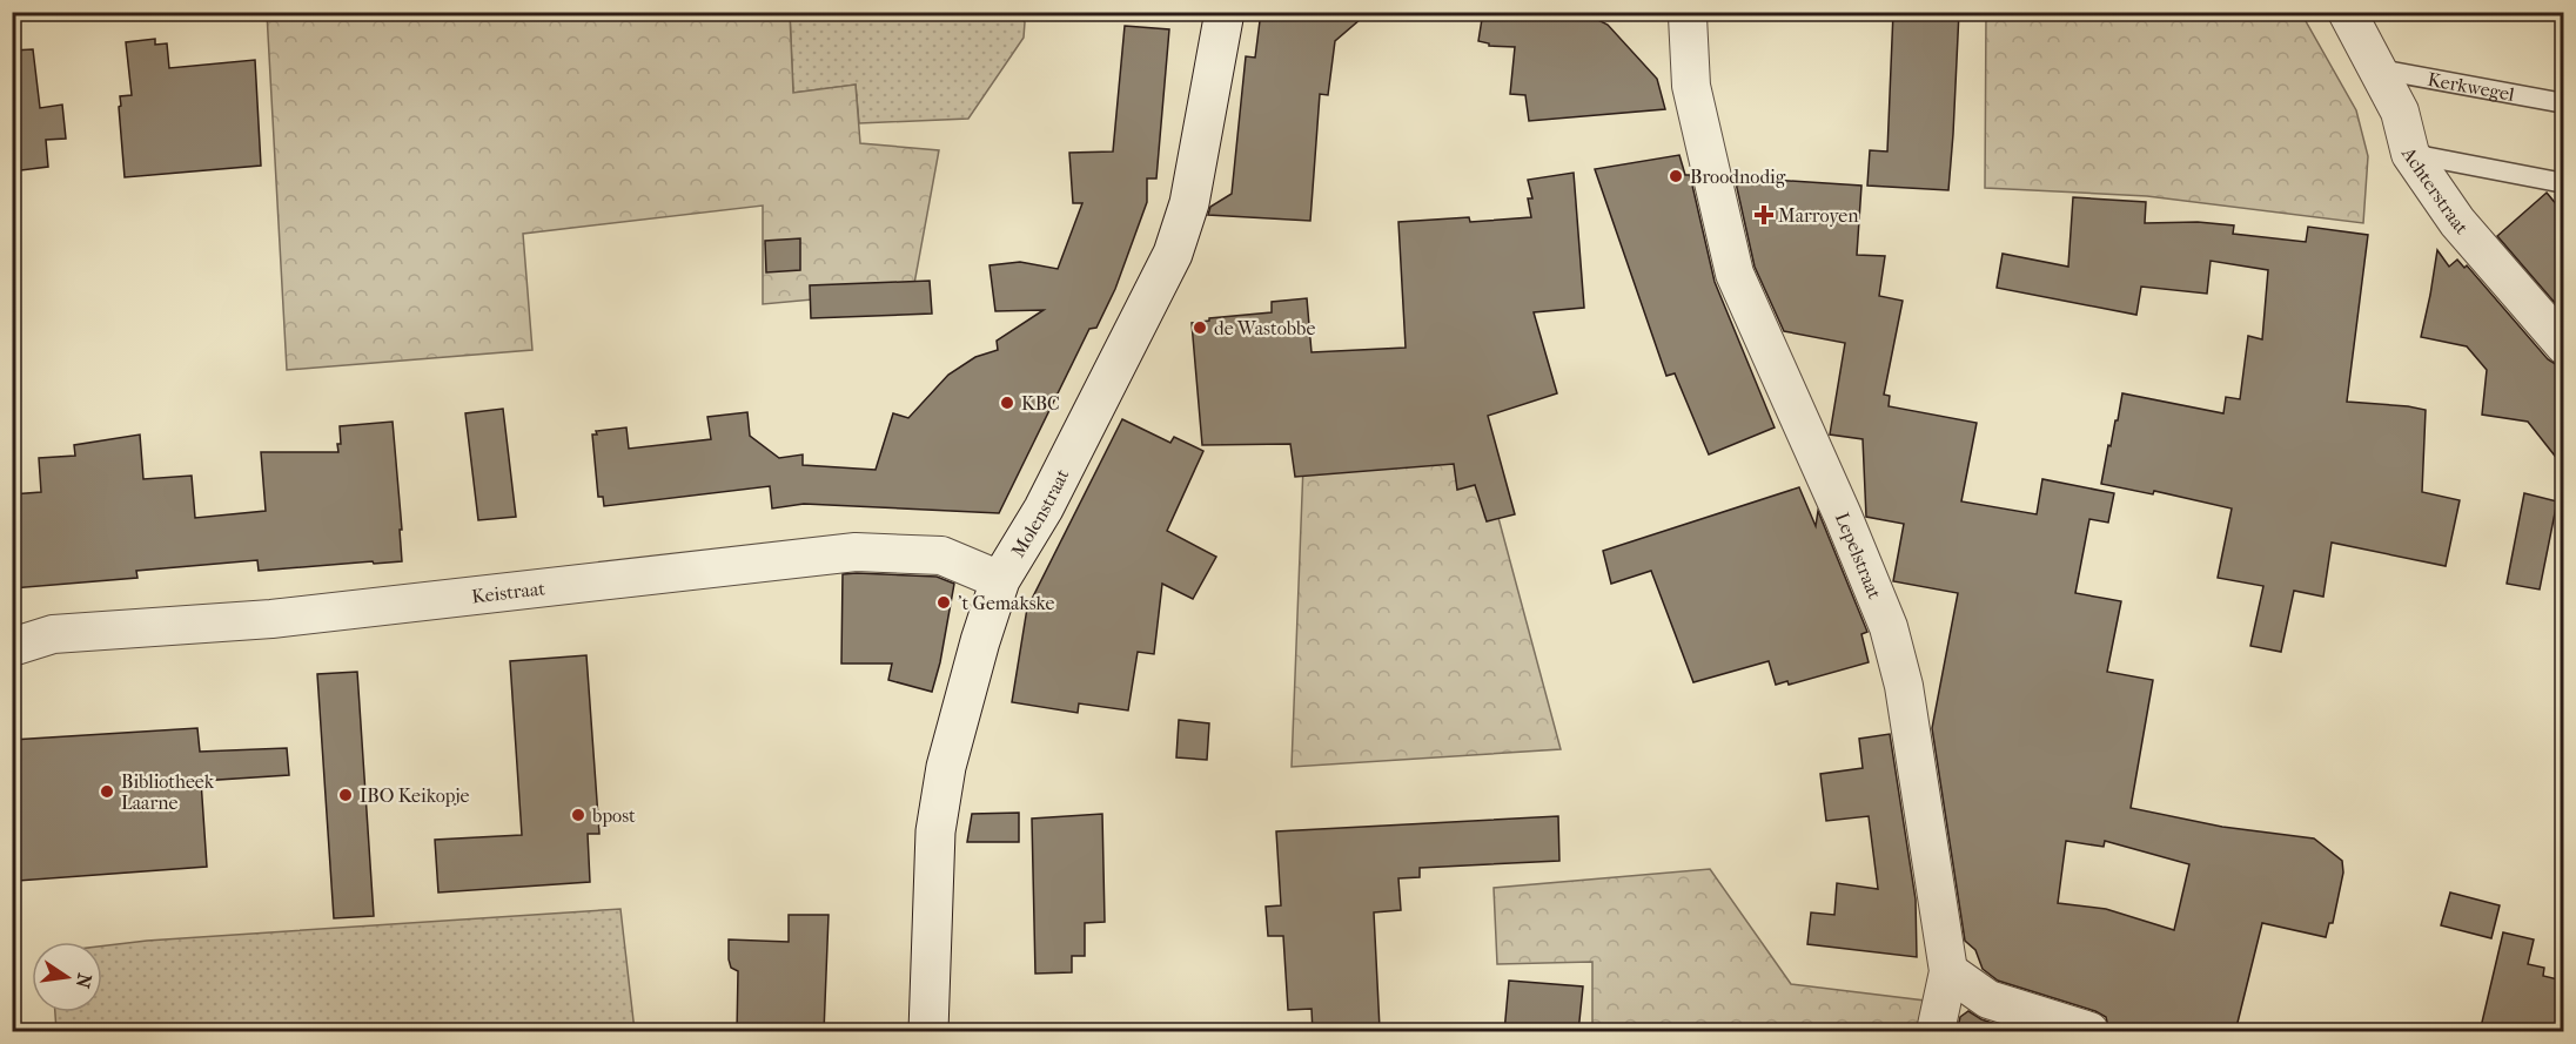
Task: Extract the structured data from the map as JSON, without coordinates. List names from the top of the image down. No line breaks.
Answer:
{"streets":{"street":["Achterstraat","Molenstraat","Lepelstraat","Keistraat"],"lane":["Kerkwegel"]},"crossings":[["Kerkwegel","Achterstraat"],["Molenstraat","Keistraat"]],"places":{"other":["Broodnodig","de Wastobbe","KBC","'t Gemakske","Bibliotheek Laarne","IBO Keikopje","bpost"],"health":["Marroyen"]},"north":"right"}
